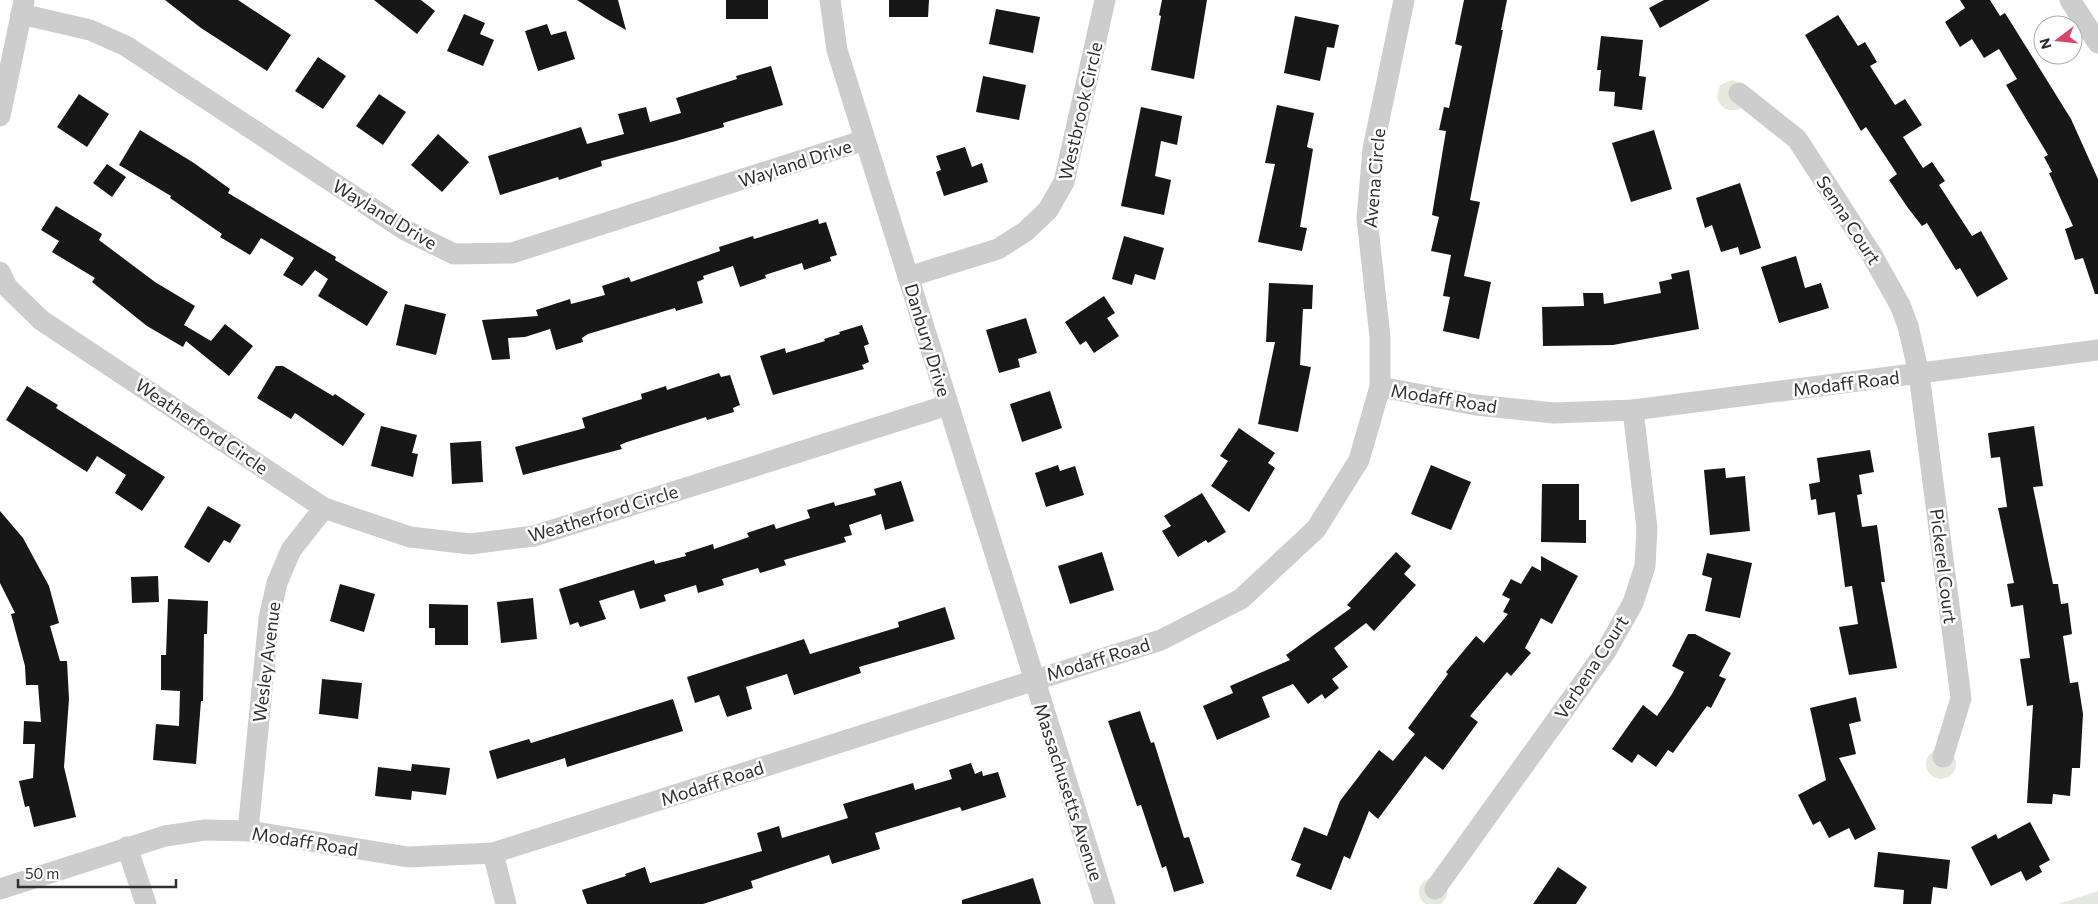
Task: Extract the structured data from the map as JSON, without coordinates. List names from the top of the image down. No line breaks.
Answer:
{"streets":{"street":["Westbrook Circle","Wayland Drive","Avena Circle","Senna Court","Danbury Drive","Modaff Road","Weatherford Circle","Pickerel Court","Wesley Avenue","Verbena Court","Massachusetts Avenue"]},"crossings":[["Westbrook Circle","Danbury Drive"],["Wayland Drive","Danbury Drive"],["Avena Circle","Modaff Road"],["Senna Court","Modaff Road"],["Senna Court","Pickerel Court"],["Danbury Drive","Modaff Road"],["Danbury Drive","Weatherford Circle"],["Danbury Drive","Massachusetts Avenue"],["Modaff Road","Pickerel Court"],["Modaff Road","Wesley Avenue"],["Modaff Road","Verbena Court"],["Modaff Road","Massachusetts Avenue"],["Weatherford Circle","Wesley Avenue"]],"scale_bar":"50 m","north":"left"}
